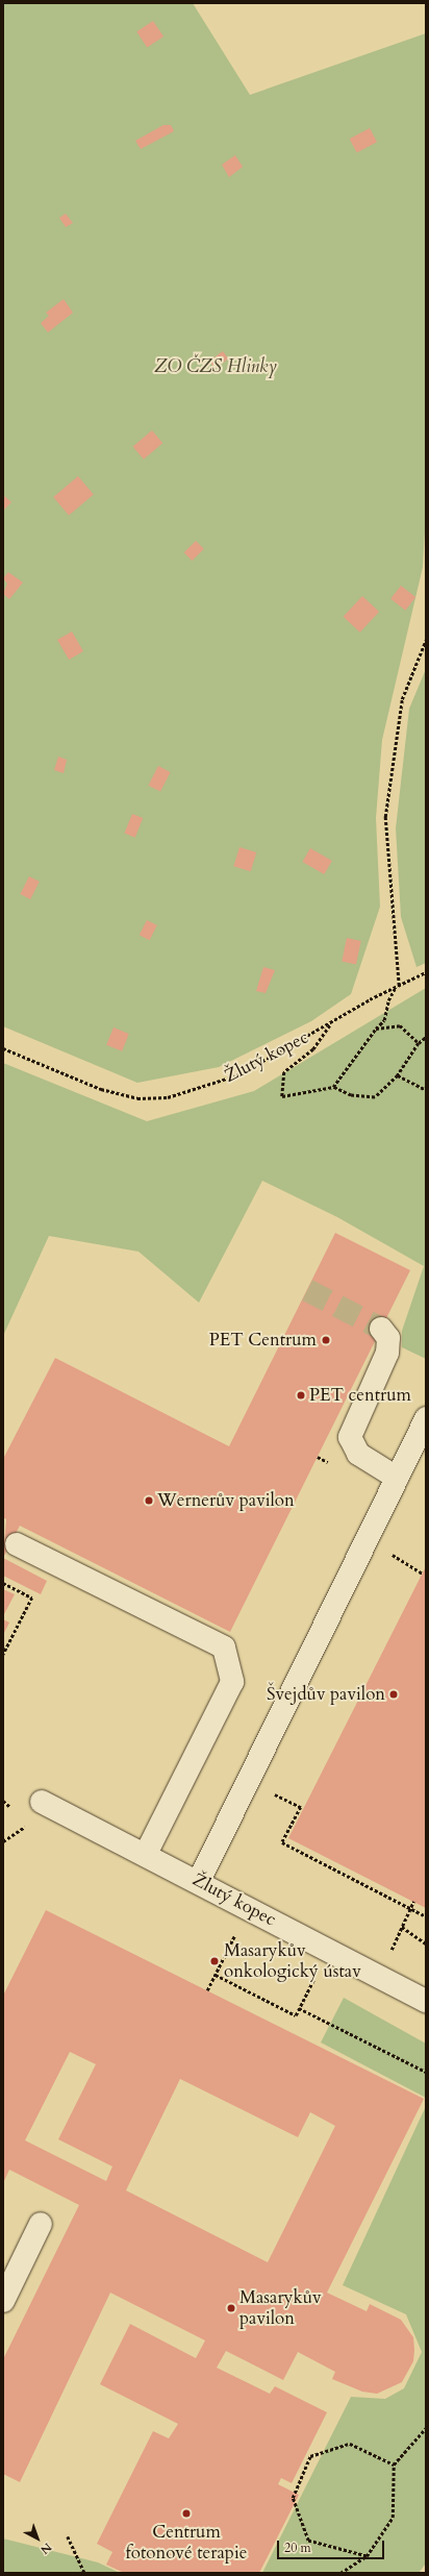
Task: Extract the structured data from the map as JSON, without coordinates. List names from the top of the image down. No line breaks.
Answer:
{"streets":{"street":["Žlutý kopec"]},"parks":["ZO ČZS Hlinky"],"places":["PET Centrum","PET centrum","Wernerův pavilon","Švejdův pavilon","Masarykův onkologický ústav","Masarykův pavilon","Centrum fotonové terapie"],"scale_bar":"20 m","north":"bottom right"}
